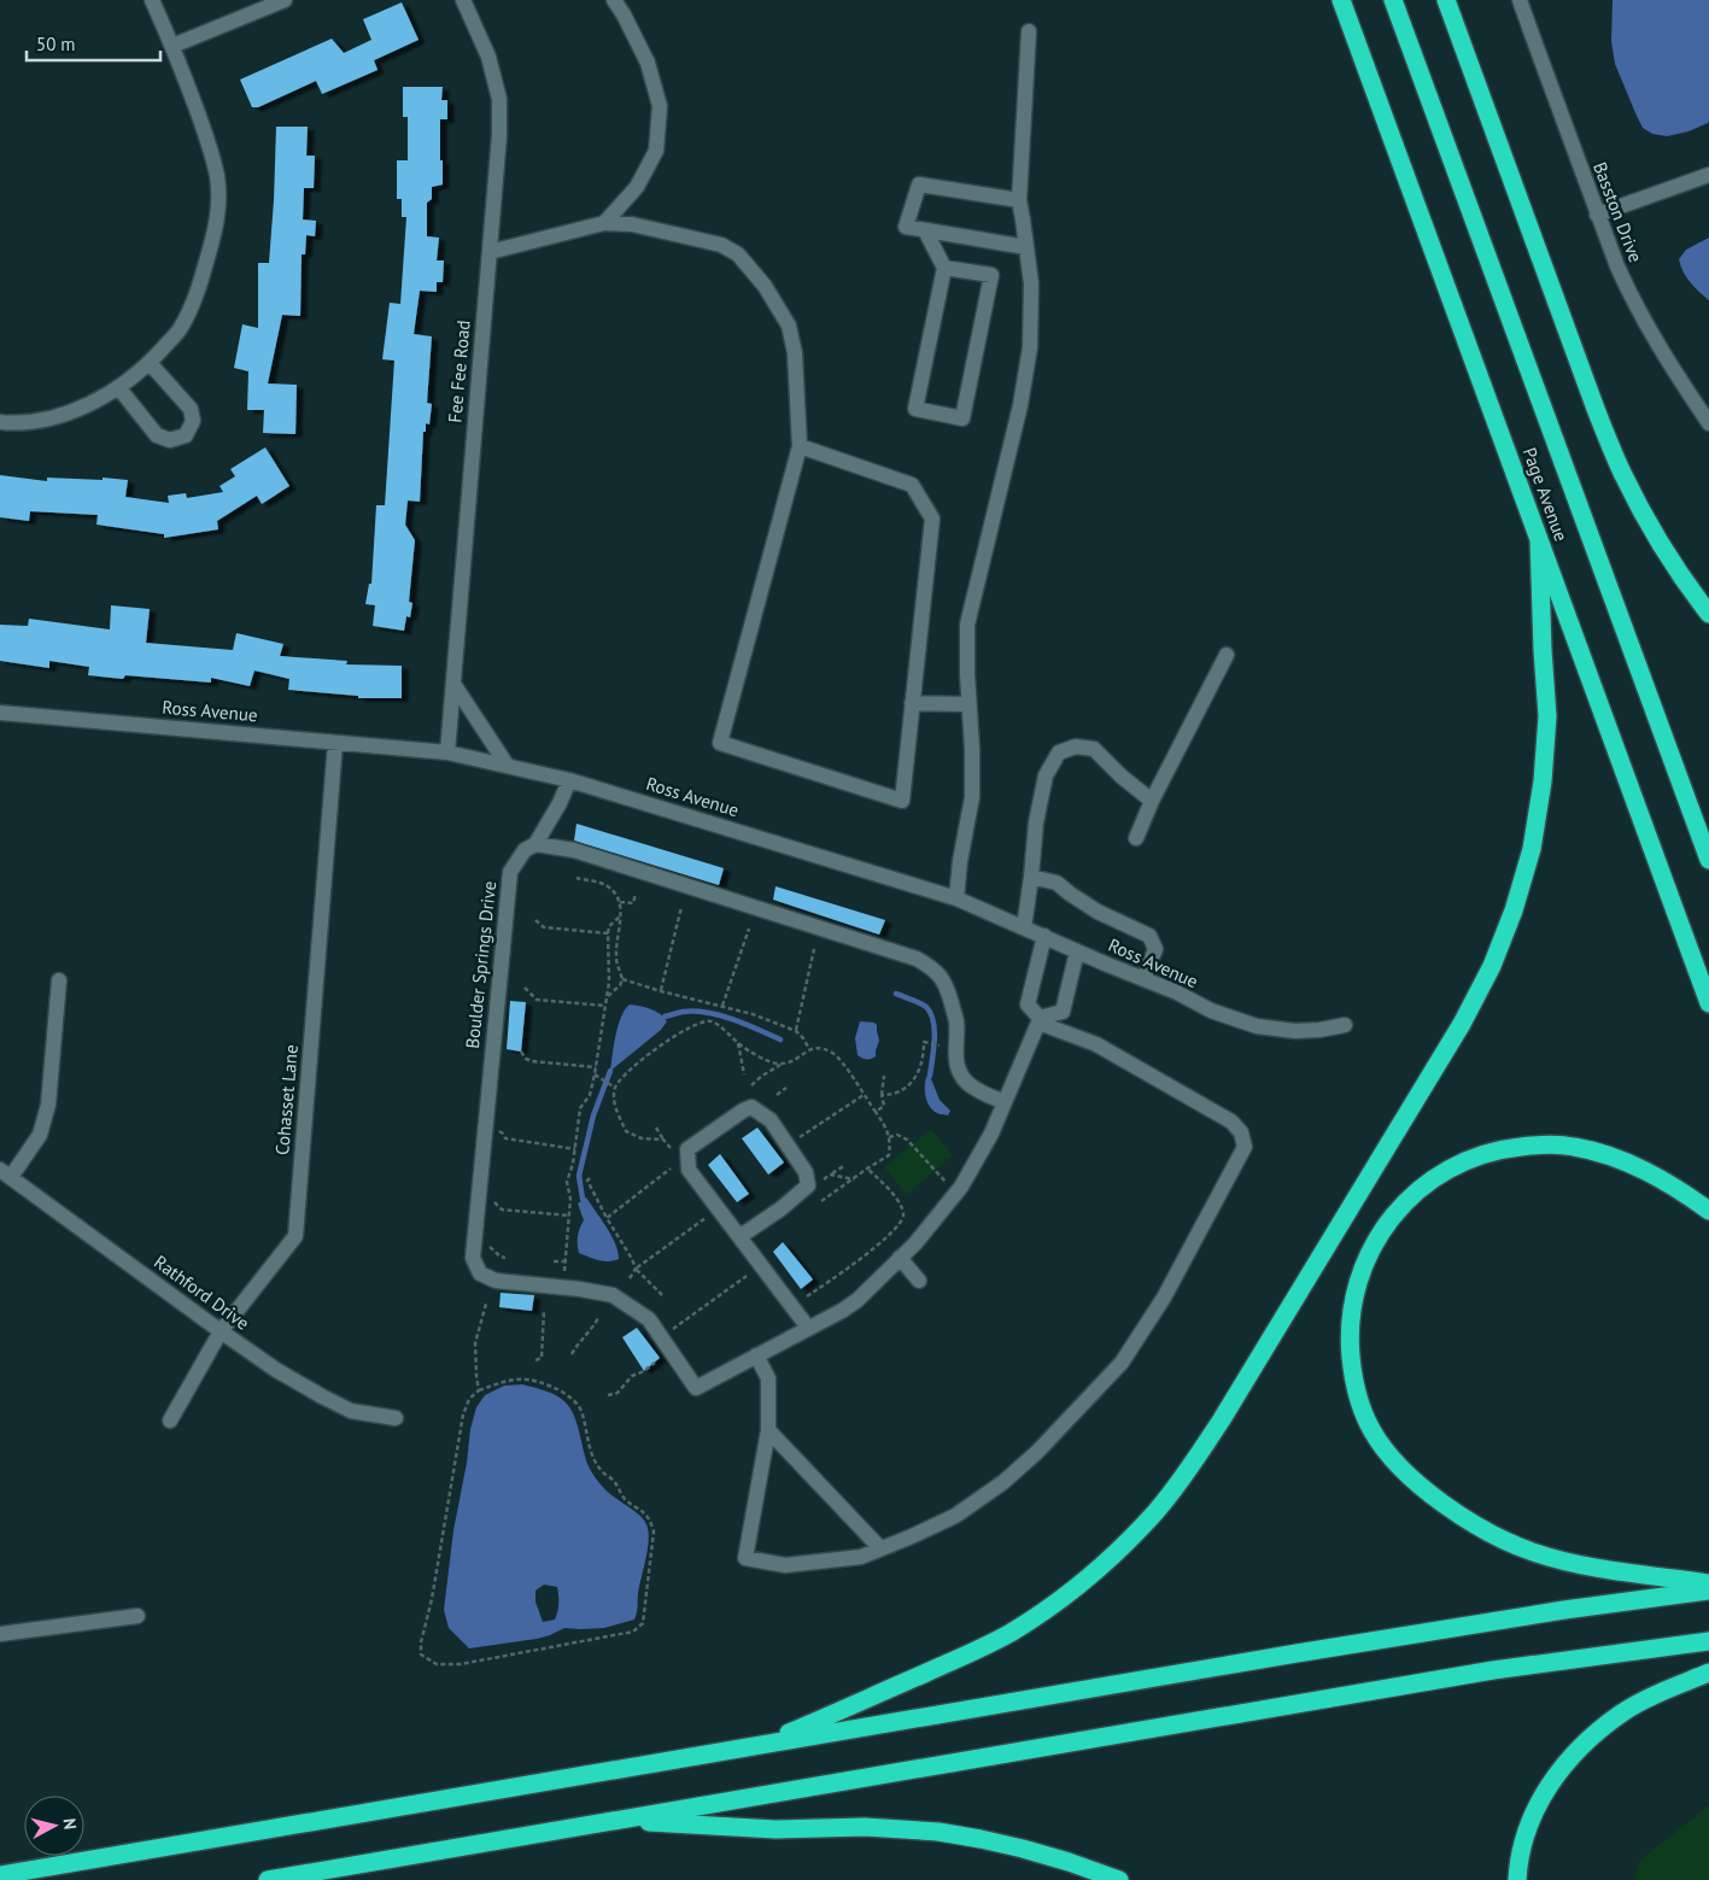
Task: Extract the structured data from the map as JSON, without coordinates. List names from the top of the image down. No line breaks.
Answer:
{"streets":{"highway":["Page Avenue"],"street":["Basston Drive","Fee Fee Road","Ross Avenue","Boulder Springs Drive","Cohasset Lane","Rathford Drive"]},"crossings":[["Fee Fee Road","Ross Avenue"],["Ross Avenue","Boulder Springs Drive"],["Ross Avenue","Cohasset Lane"],["Cohasset Lane","Rathford Drive"]],"scale_bar":"50 m","north":"right"}
